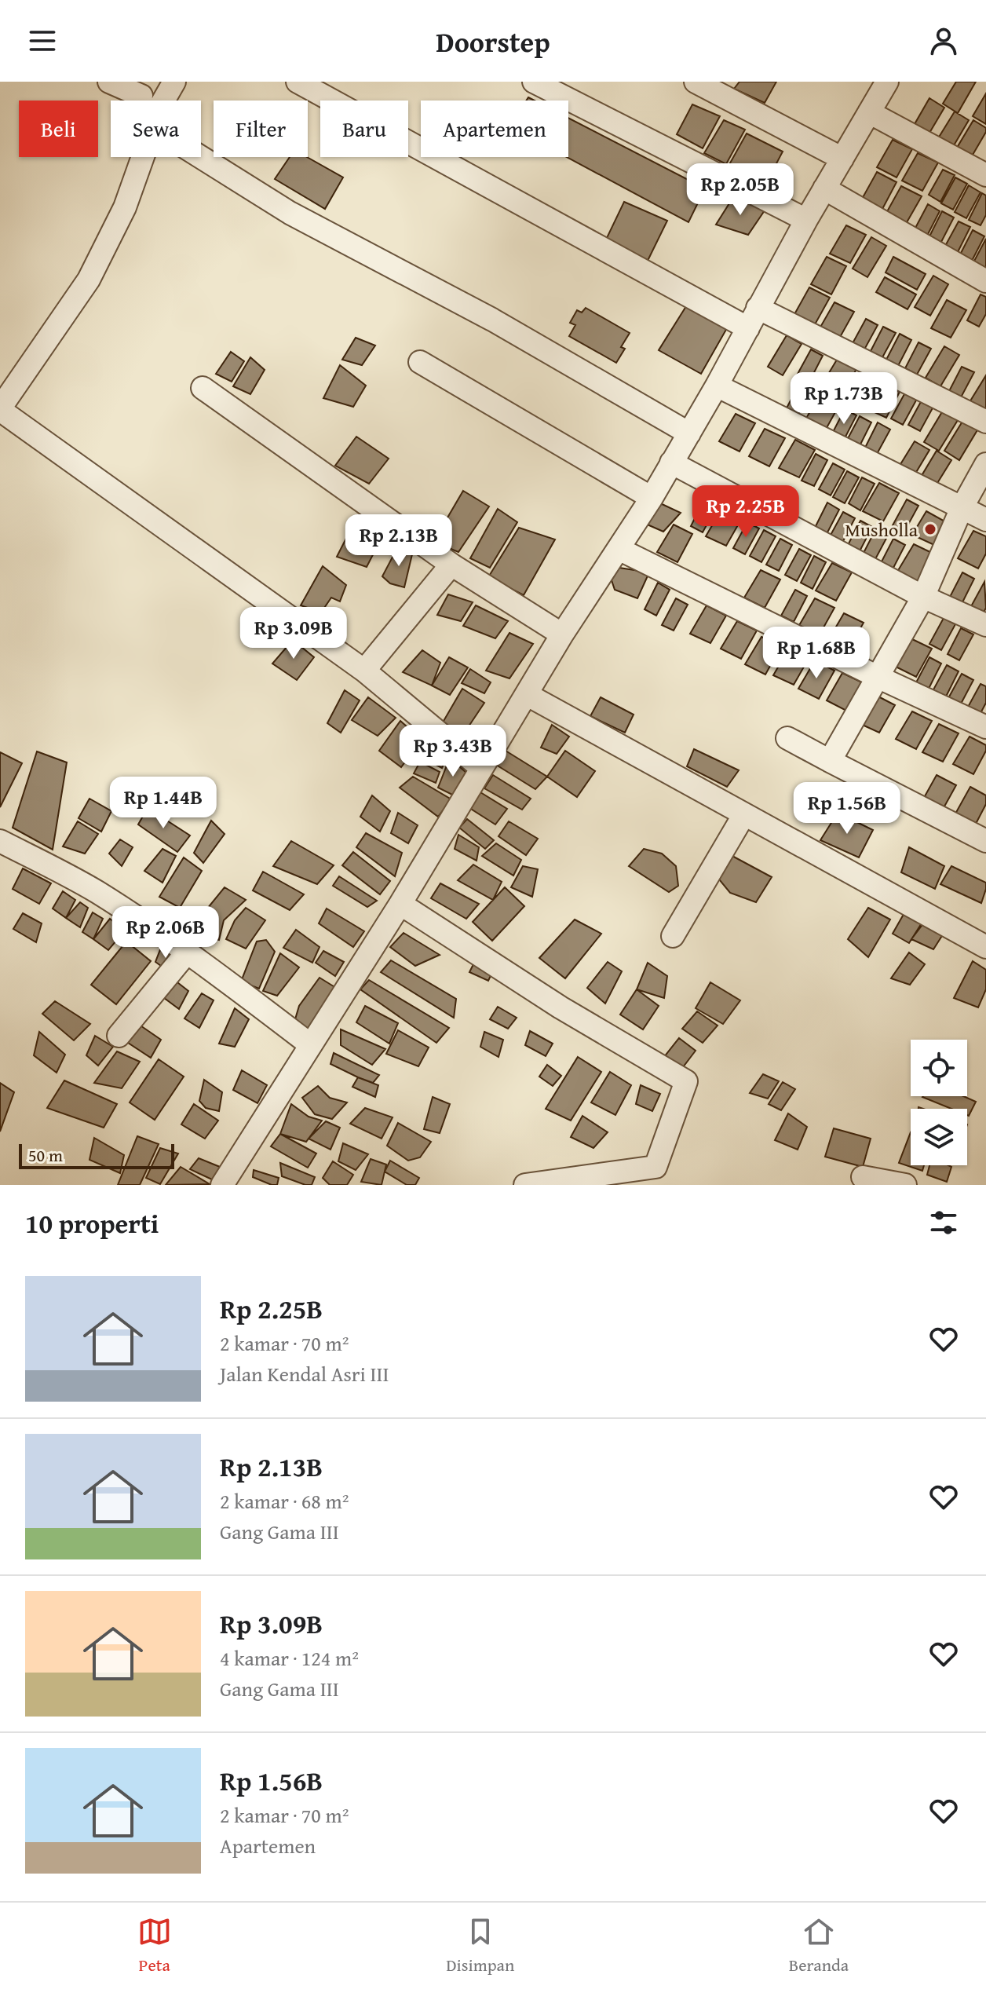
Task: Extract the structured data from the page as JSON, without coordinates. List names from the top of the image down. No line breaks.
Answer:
{"places":["Musholla"],"scale_bar":"50 m","page":{"header":"Doorstep","chip":["Beli","Sewa","Filter","Baru","Apartemen"],"price":["Rp 2.05B","Rp 1.73B","Rp 2.25B","Rp 2.13B","Rp 3.09B","Rp 1.68B","Rp 3.43B","Rp 1.44B","Rp 1.56B","Rp 2.06B"],"scale":"50 m","heading":"10 properti","list":[{"name":"Rp 2.25B","note":"2 kamar · 70 m² · Jalan Kendal Asri III"},{"name":"Rp 2.13B","note":"2 kamar · 68 m² · Gang Gama III"},{"name":"Rp 3.09B","note":"4 kamar · 124 m² · Gang Gama III"},{"name":"Rp 1.56B","note":"2 kamar · 70 m² · Apartemen"}],"tabs":["Peta","Disimpan","Beranda"]}}
